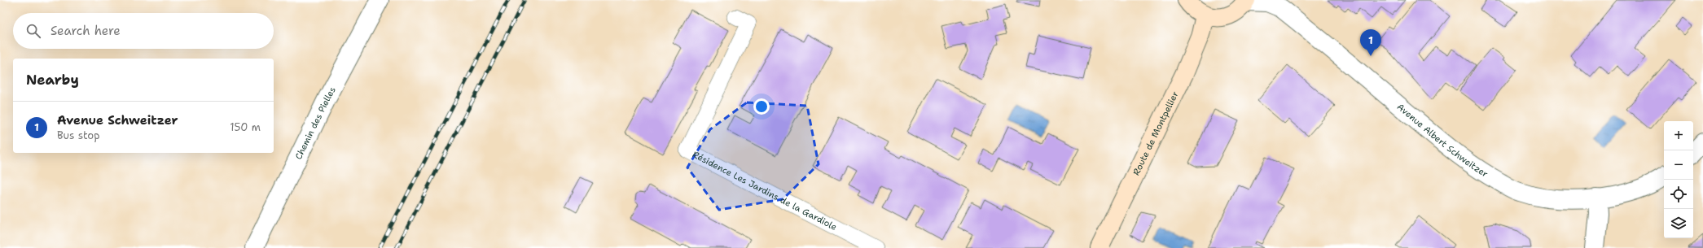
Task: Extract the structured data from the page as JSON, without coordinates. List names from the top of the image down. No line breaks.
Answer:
{"streets":{"main road":["Route de Montpellier"],"street":["Chemin des Pielles","Avenue Albert Schweitzer"],"lane":["Résidence Les Jardins de la Gardiole"]},"page":{"search":"Search here","pins":"1","heading":"Nearby","list":[{"mark":"1","name":"Avenue Schweitzer","note":"Bus stop","value":"150 m"}],"map_buttons":["+","−"]}}
